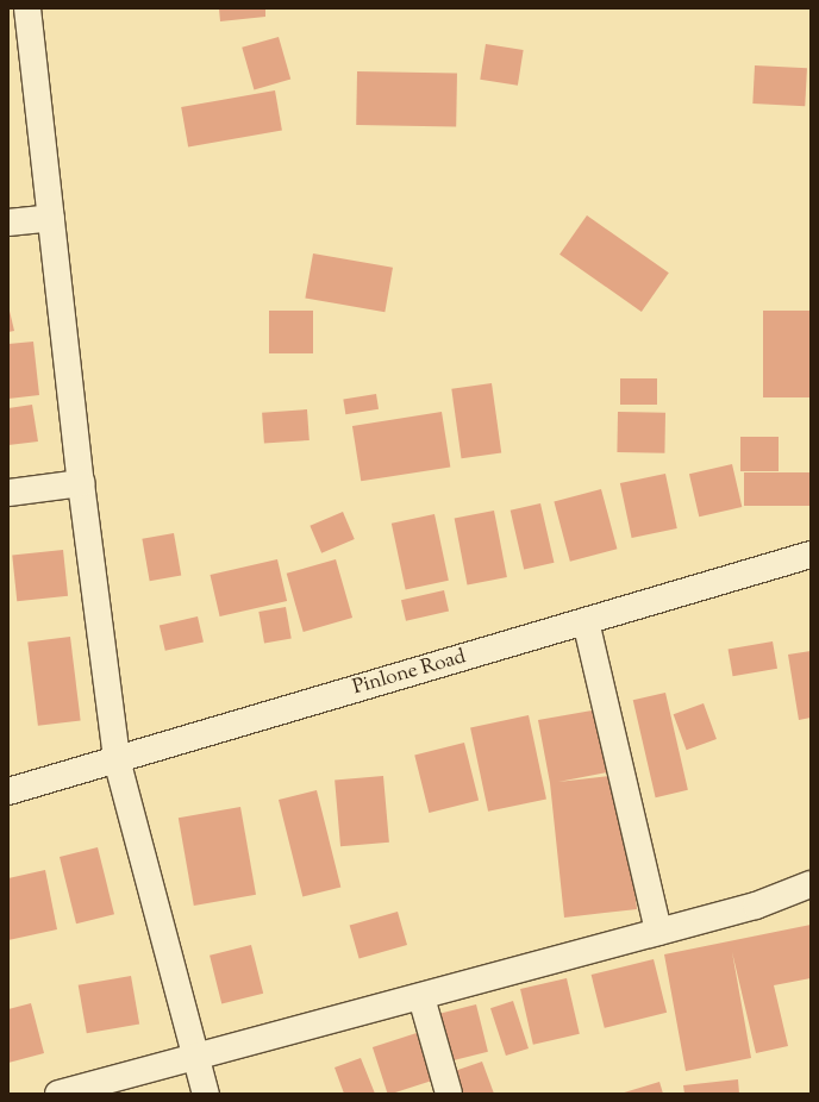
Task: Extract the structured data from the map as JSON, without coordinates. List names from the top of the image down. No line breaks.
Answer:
{"streets":{"street":["Pinlone Road"]}}
